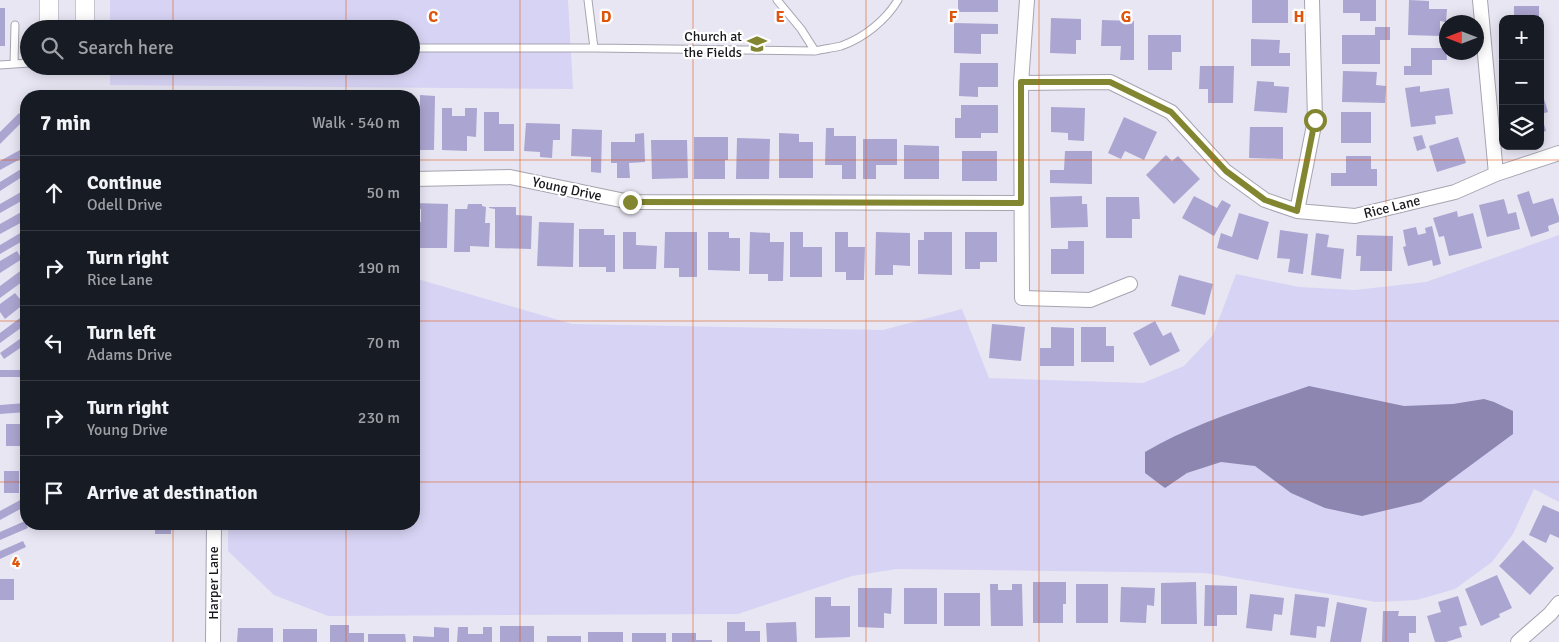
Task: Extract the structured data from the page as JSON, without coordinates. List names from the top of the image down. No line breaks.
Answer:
{"streets":{"street":["Young Drive","Rice Lane","Harper Lane"]},"places":{"school or university":["Church at the Fields"]},"north":"left","page":{"map_buttons":["+","−"],"search":"Search here","heading":["7 min","Walk · 540 m"],"list":[["Continue","Odell Drive","50 m"],["Turn right","Rice Lane","190 m"],["Turn left","Adams Drive","70 m"],["Turn right","Young Drive","230 m"],"Arrive at destination"]},"grid":{"columns":["C","D","E","F","G","H"],"rows":["4"]}}
